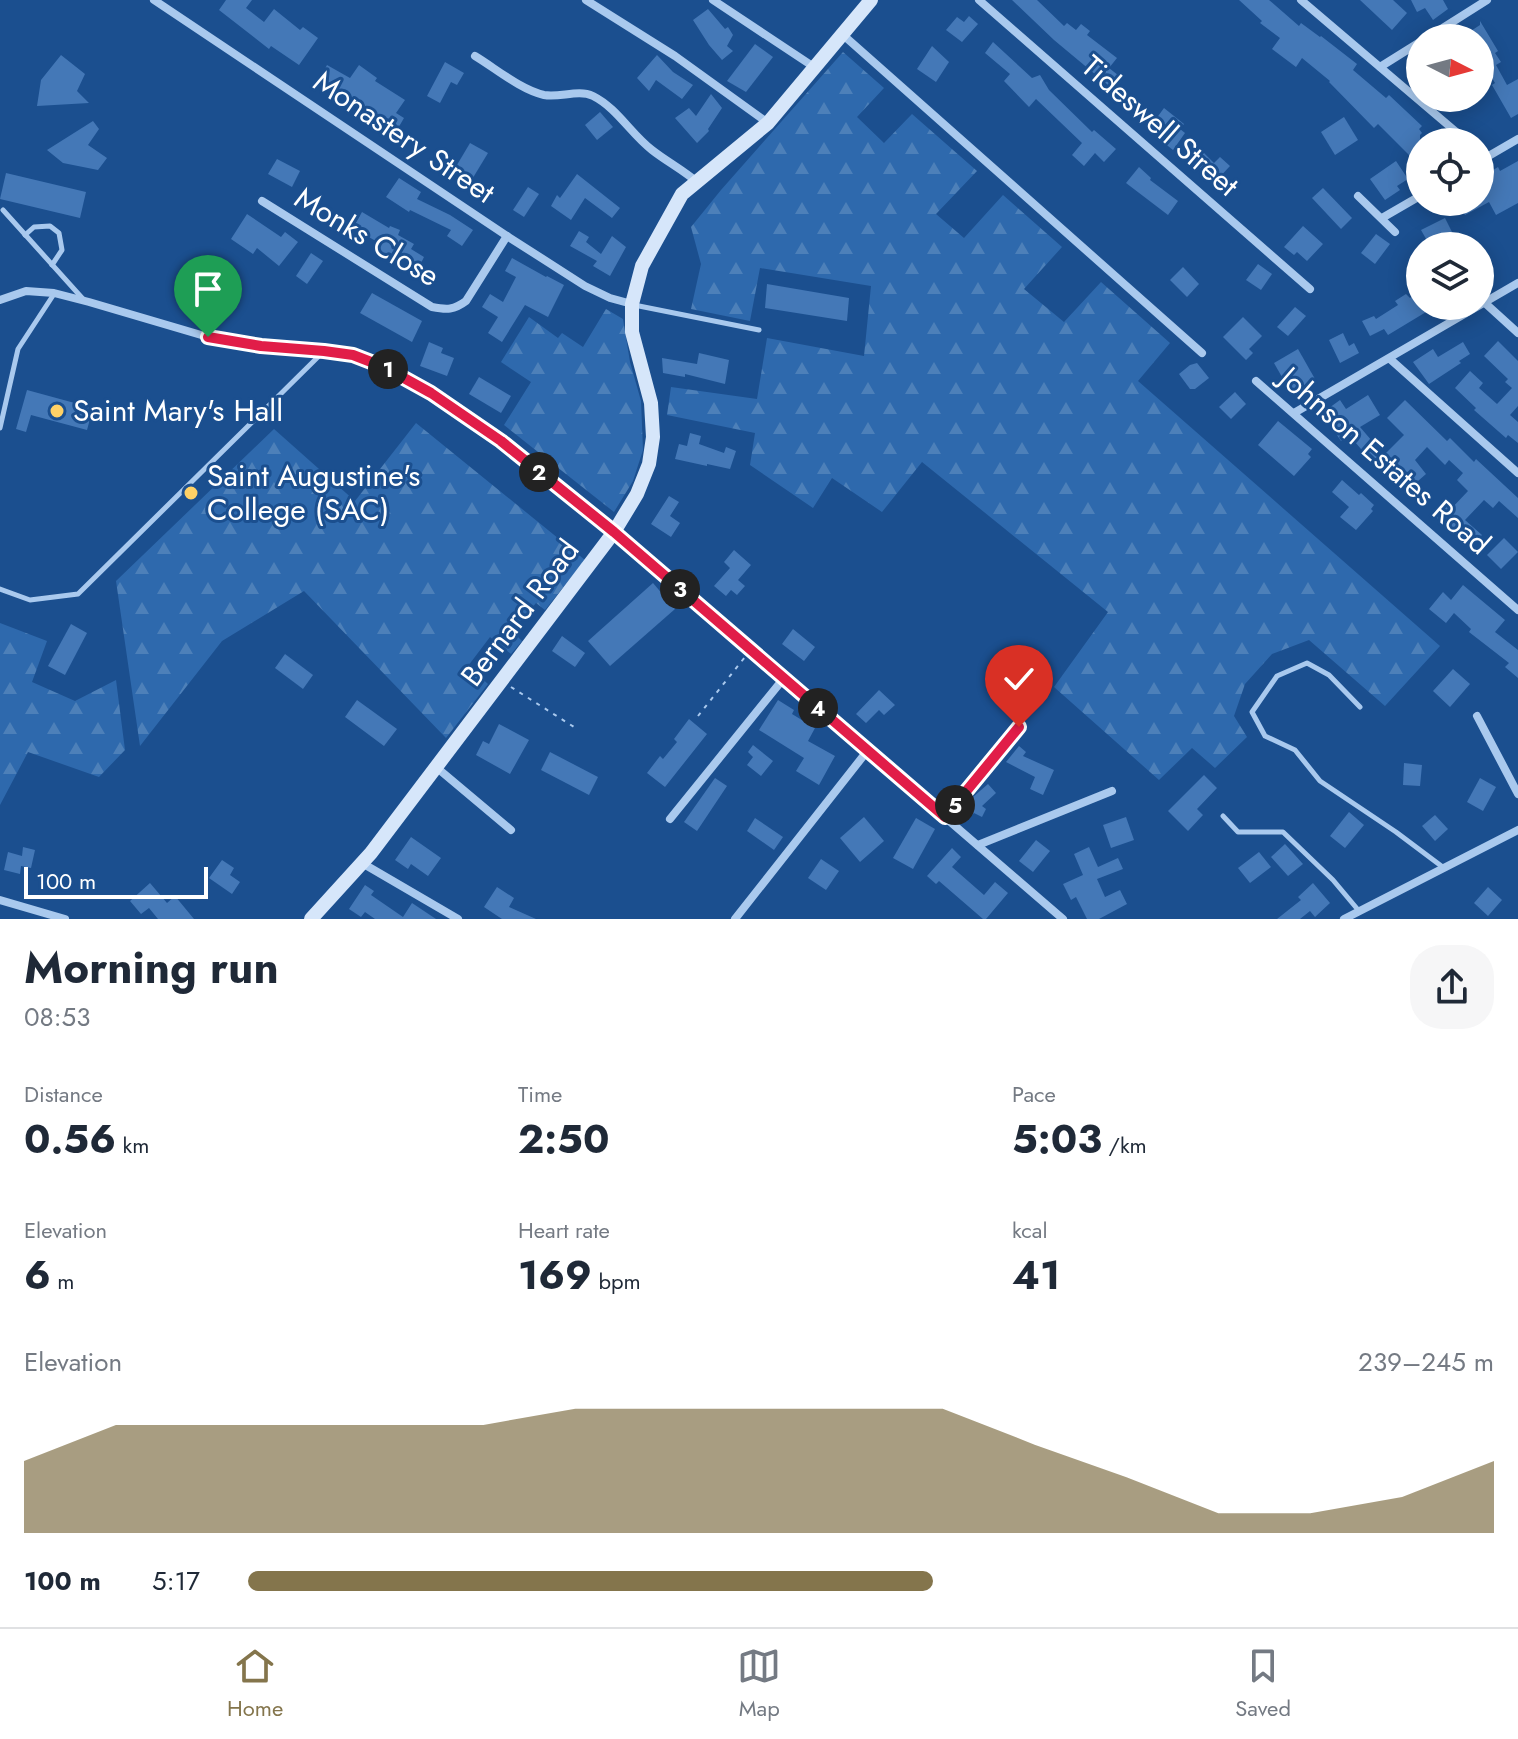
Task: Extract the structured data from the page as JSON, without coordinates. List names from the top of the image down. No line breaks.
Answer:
{"streets":{"main road":["Bernard Road"],"street":["Tideswell Street","Monastery Street","Monks Close","Johnson Estates Road"]},"crossings":[["Monastery Street","Monks Close"],["Monastery Street","Bernard Road"]],"places":["Saint Mary's Hall","Saint Augustine's College (SAC)"],"scale_bar":"100 m","north":"right","page":{"pins":["1","2","3","4","5"],"scale":"100 m","heading":["Morning run","08:53"],"stats":[["Distance","0.56 km"],["Time","2:50"],["Pace","5:03 /km"],["Elevation","6 m"],["Heart rate","169 bpm"],["kcal","41"]],"chart":["Elevation","239–245 m"],"list":[{"name":"100 m","note":"5:17"}],"tabs":["Home","Map","Saved"]}}
